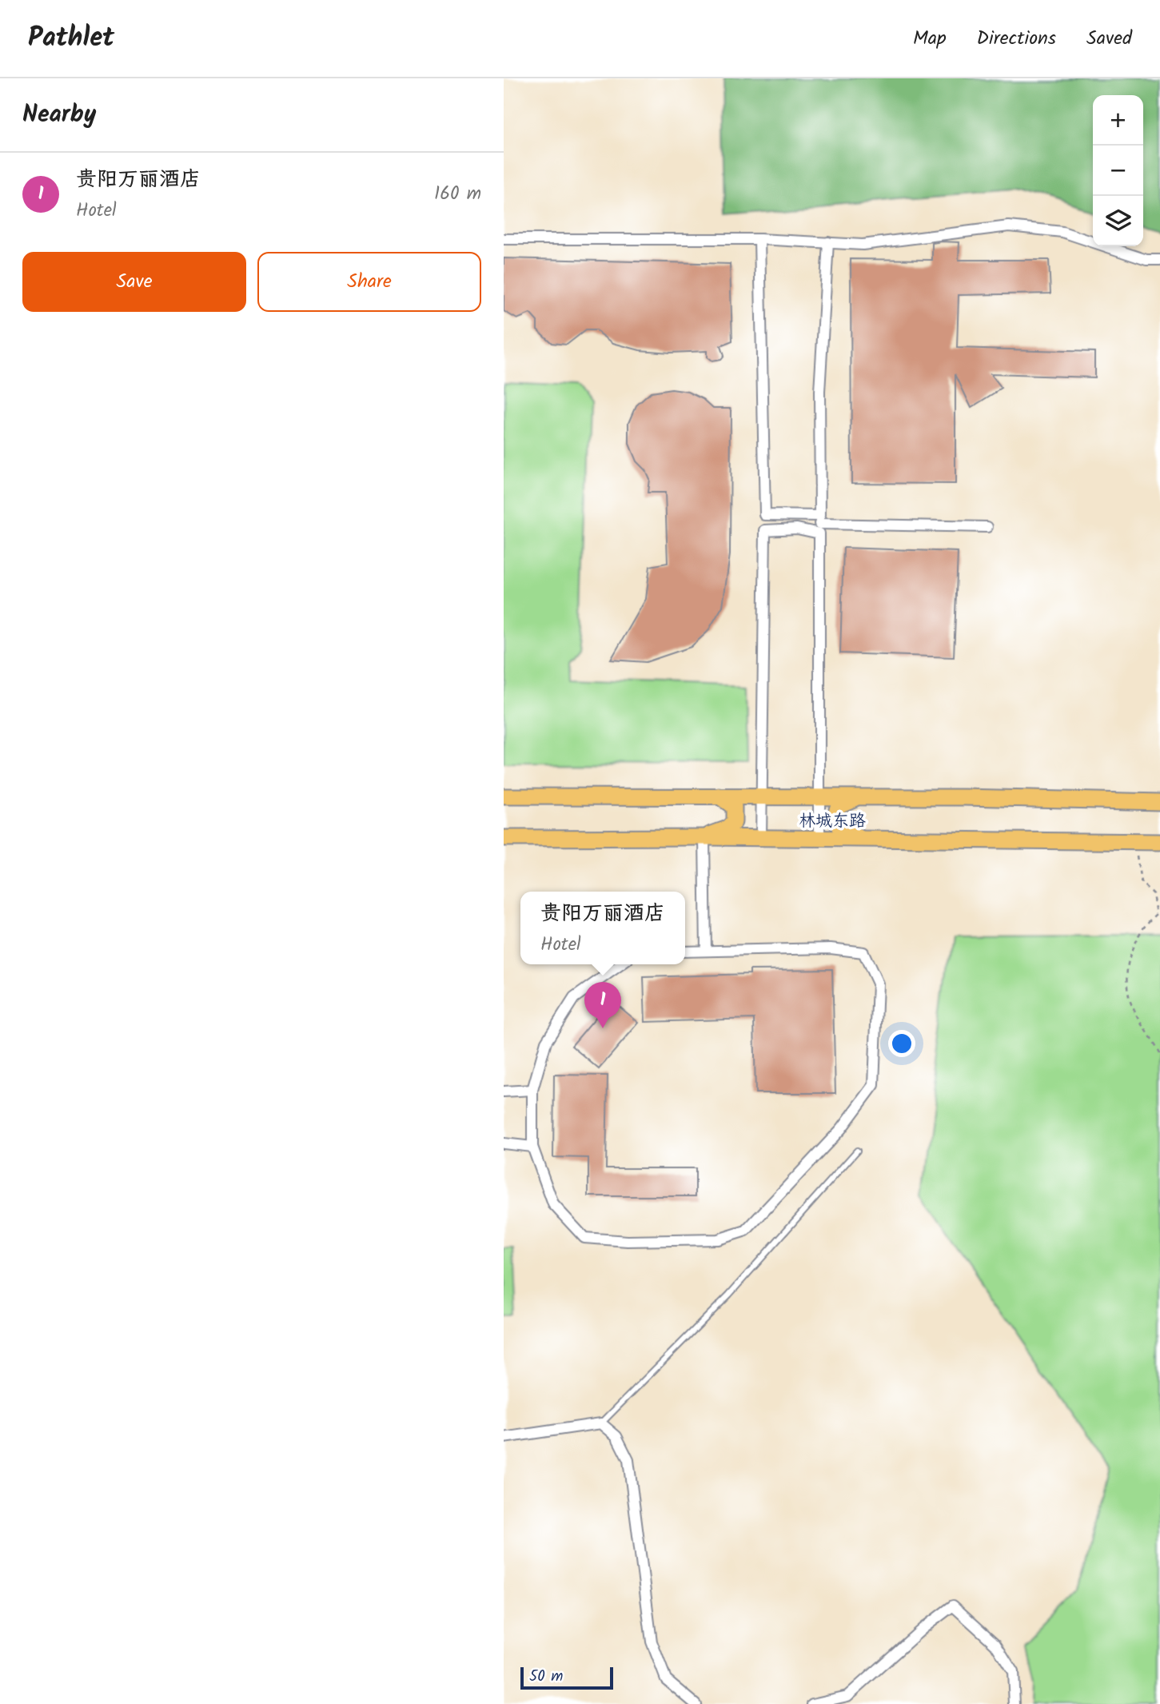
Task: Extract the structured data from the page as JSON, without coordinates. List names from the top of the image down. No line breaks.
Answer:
{"streets":{"main road":["林城东路"]},"scale_bar":"50 m","page":{"header":"Pathlet","nav":["Map","Directions","Saved"],"heading":"Nearby","map_buttons":["+","−"],"list":[{"mark":"1","name":"贵阳万丽酒店","note":"Hotel","value":"160 m"}],"buttons":["Save","Share"],"popup":["贵阳万丽酒店","Hotel"],"pins":"1","scale":"50 m"}}
